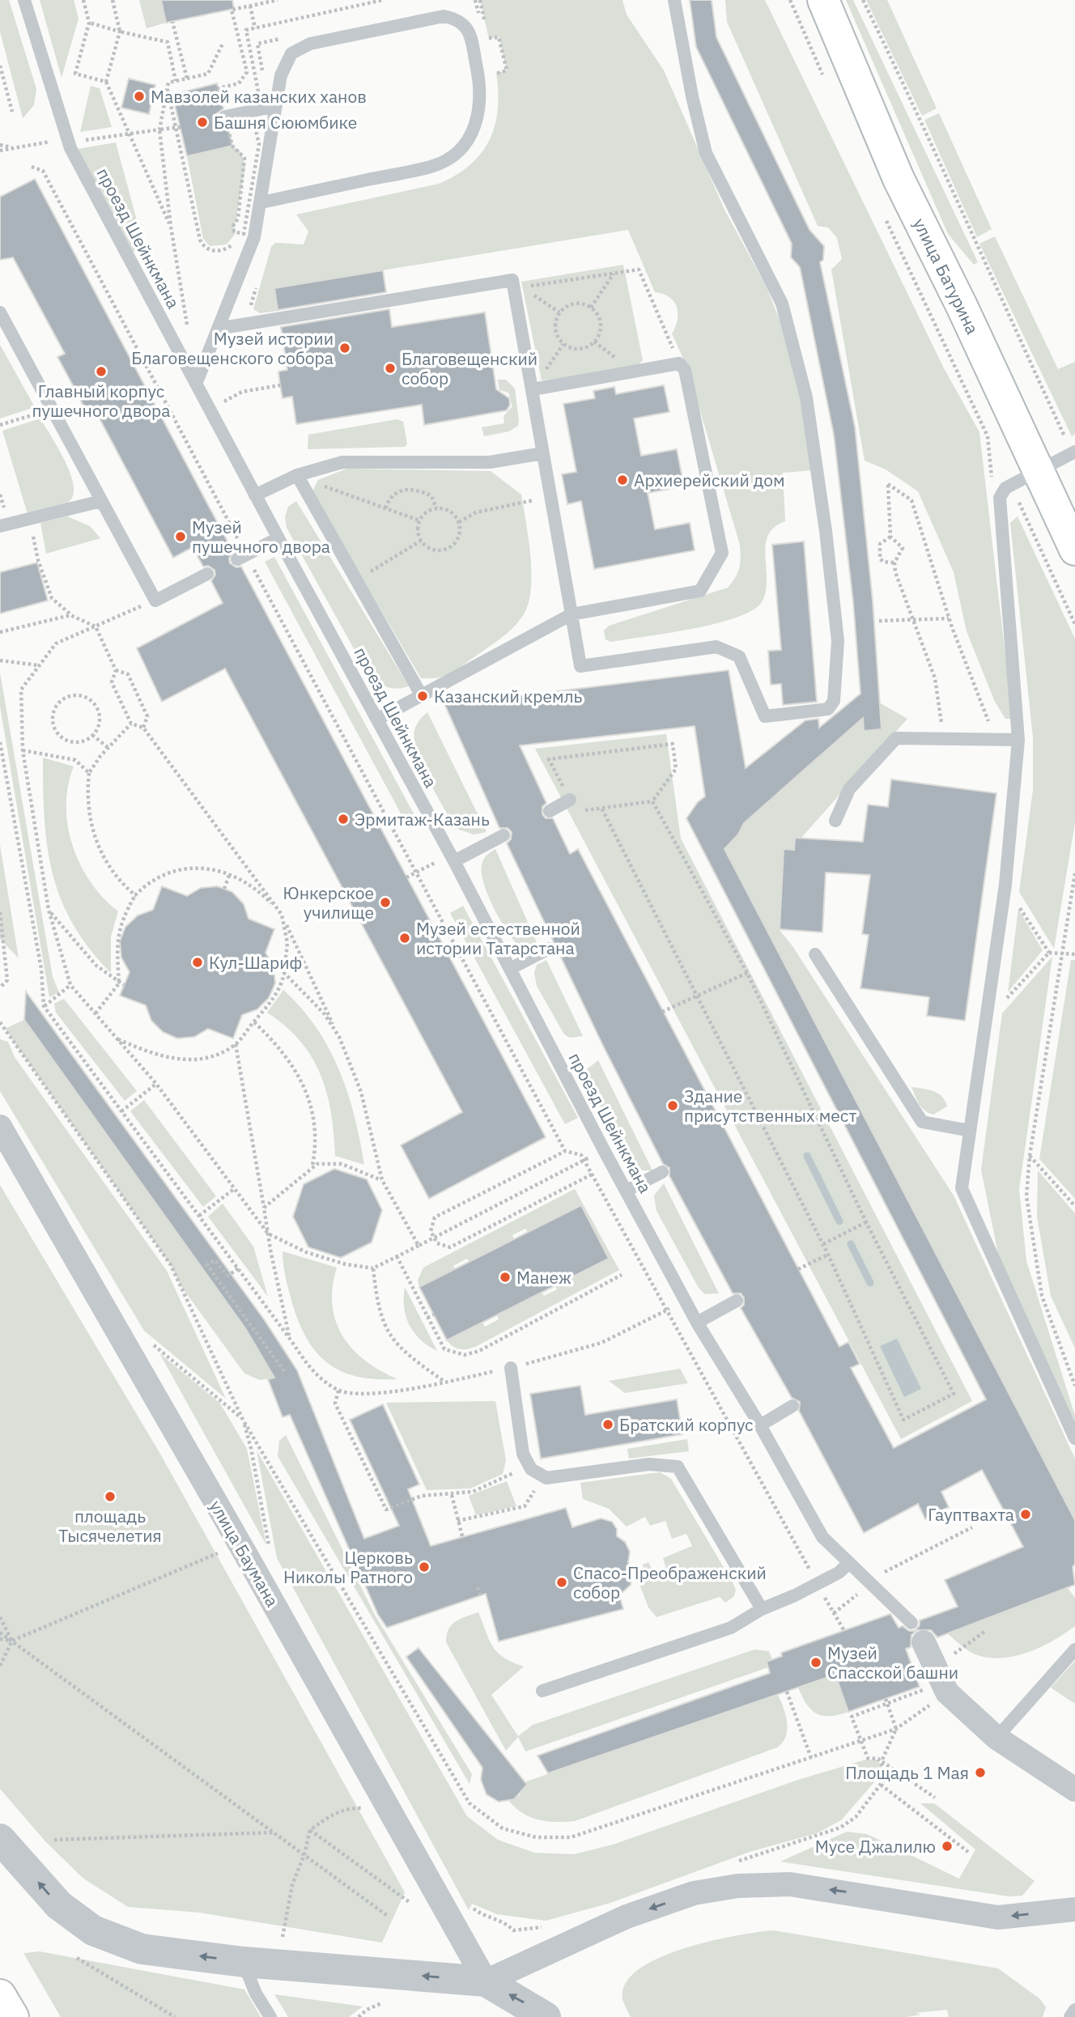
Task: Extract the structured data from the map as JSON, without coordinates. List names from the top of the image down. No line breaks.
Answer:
{"streets":{"main road":["улица Батурина"],"street":["улица Баумана"],"lane":["проезд Шейнкмана"]},"places":["Мавзолей казанских ханов","Башня Сююмбике","Музей истории Благовещенского собора","Благовещенский собор","Главный корпус пушечного двора","Архиерейский дом","Музей пушечного двора","Казанский кремль","Эрмитаж-Казань","Юнкерское училище","Музей естественной истории Татарстана","Кул-Шариф","Здание присутственных мест","Манеж","Братский корпус","площадь Тысячелетия","Гауптвахта","Церковь Николы Ратного","Спасо-Преображенский собор","Музей Спасской башни","Площадь 1 Мая","Мусе Джалилю"]}
